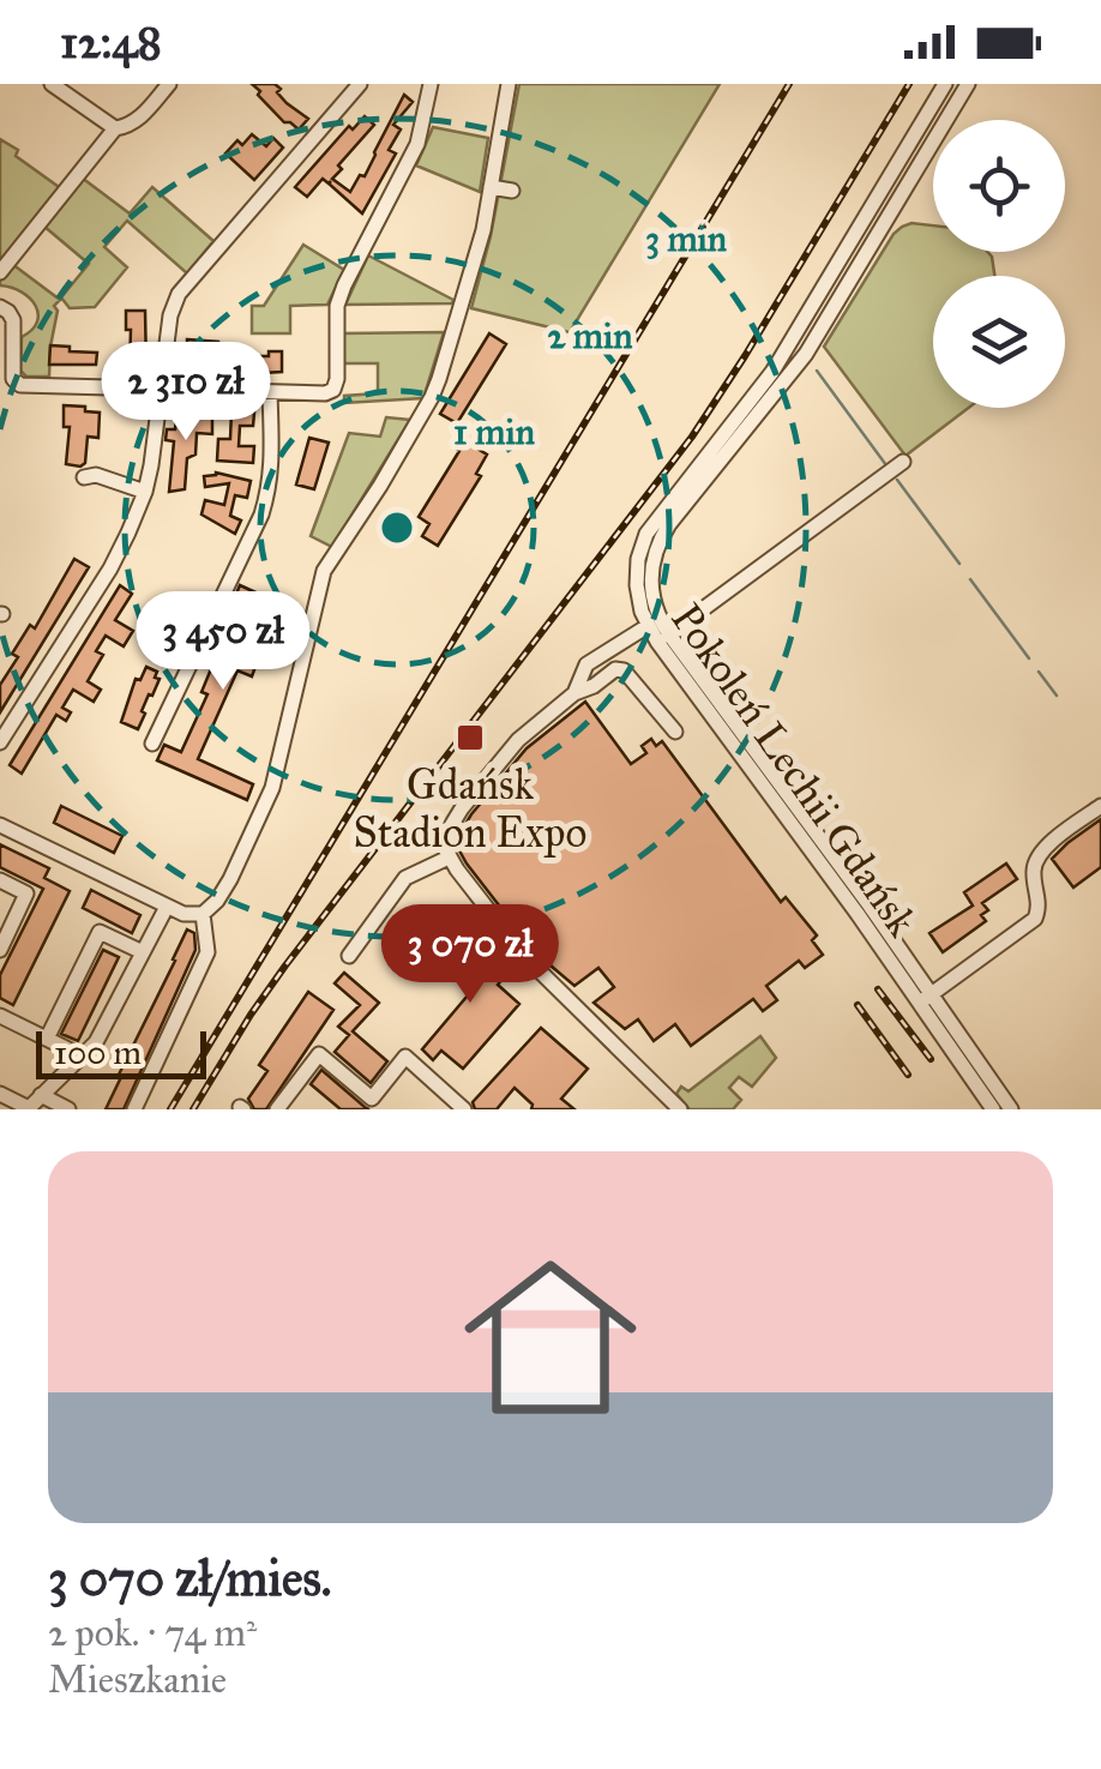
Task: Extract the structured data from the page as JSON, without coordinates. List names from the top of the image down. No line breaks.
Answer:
{"streets":{"street":["Pokoleń Lechii Gdańsk"]},"places":{"transit":["Gdańsk Stadion Expo"]},"scale_bar":"100 m","page":{"status":"12:48","price":["2 310 zł","3 450 zł","3 070 zł"],"scale":"100 m","list":[{"name":"3 070 zł/mies.","note":"2 pok. · 74 m² · Mieszkanie"}]},"rings":["3 min","2 min","1 min"]}
